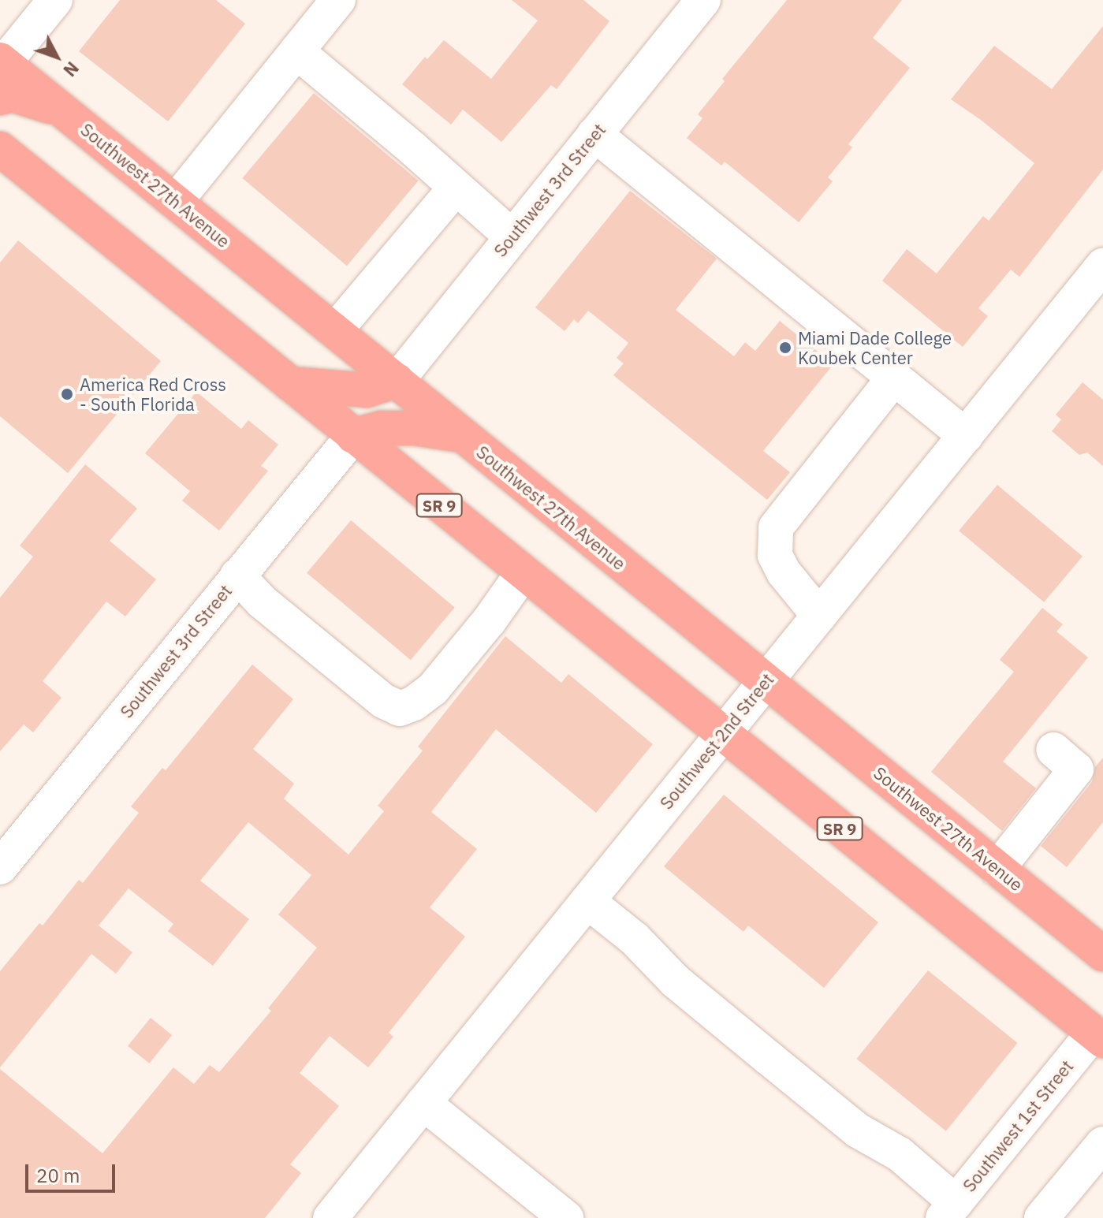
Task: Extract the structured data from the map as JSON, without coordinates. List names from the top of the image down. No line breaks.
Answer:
{"streets":{"highway":["Southwest 27th Avenue","SR 9"],"street":["Southwest 3rd Street","Southwest 2nd Street","Southwest 1st Street"]},"crossings":[["Southwest 27th Avenue","Southwest 3rd Street"],["Southwest 27th Avenue","Southwest 2nd Street"],["Southwest 3rd Street","SR 9"],["SR 9","Southwest 2nd Street"],["SR 9","Southwest 1st Street"]],"places":["Miami Dade College Koubek Center","America Red Cross - South Florida"],"scale_bar":"20 m","north":"bottom right"}
